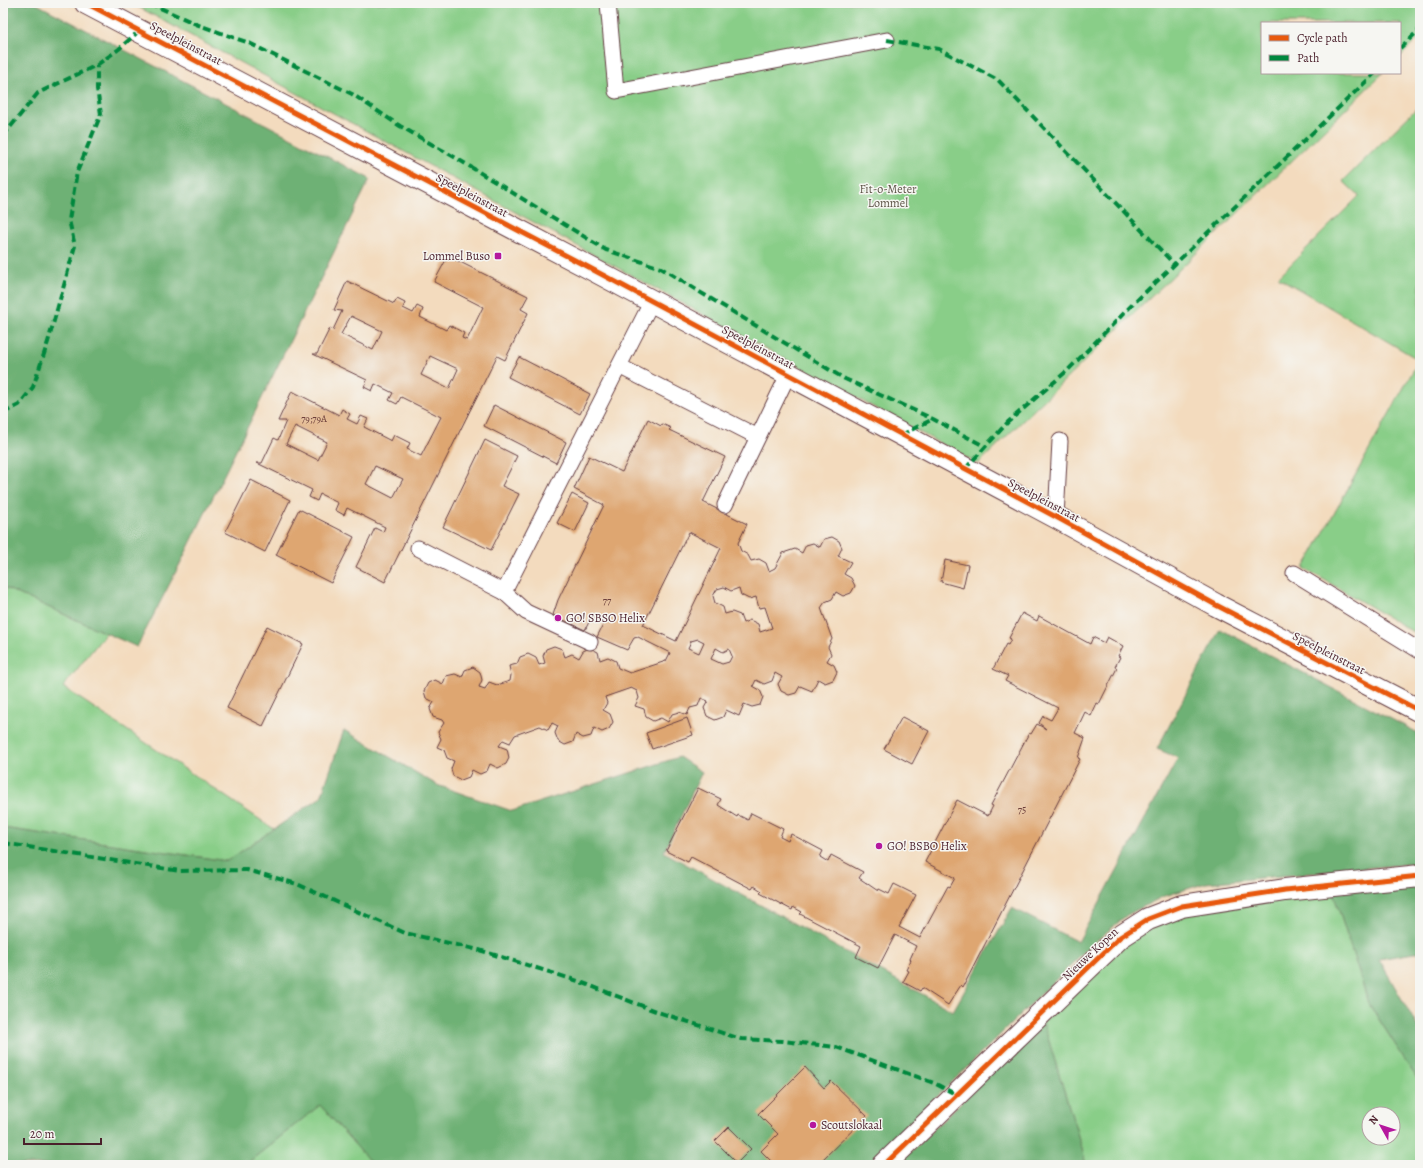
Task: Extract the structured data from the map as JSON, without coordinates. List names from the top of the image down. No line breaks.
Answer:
{"streets":{"street":["Speelpleinstraat","Nieuwe Kopen"]},"parks":["Fit-o-Meter Lommel"],"places":{"transit":["Lommel Buso"],"other":["GO! SBSO Helix","GO! BSBO Helix","Scoutslokaal"]},"house_numbers":["79;79A","77","75"],"legend":["Cycle path","Path"],"scale_bar":"20 m","north":"top left"}
